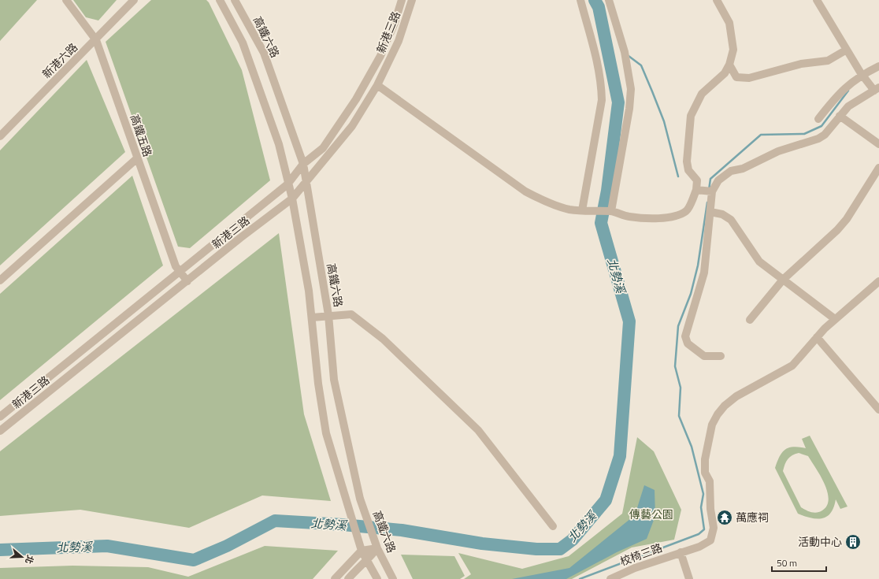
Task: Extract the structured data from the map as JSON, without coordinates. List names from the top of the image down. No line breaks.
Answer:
{"streets":{"street":["新港三路","高鐵六路","新港六路","高鐵五路","校椅三路"]},"crossings":[["新港三路","高鐵六路"],["新港三路","高鐵五路"],["新港六路","高鐵五路"]],"water":["北勢溪"],"parks":["傳藝公園"],"places":{"temple":["萬應祠"],"building":["活動中心"]},"scale_bar":"50 m","north":"right"}
